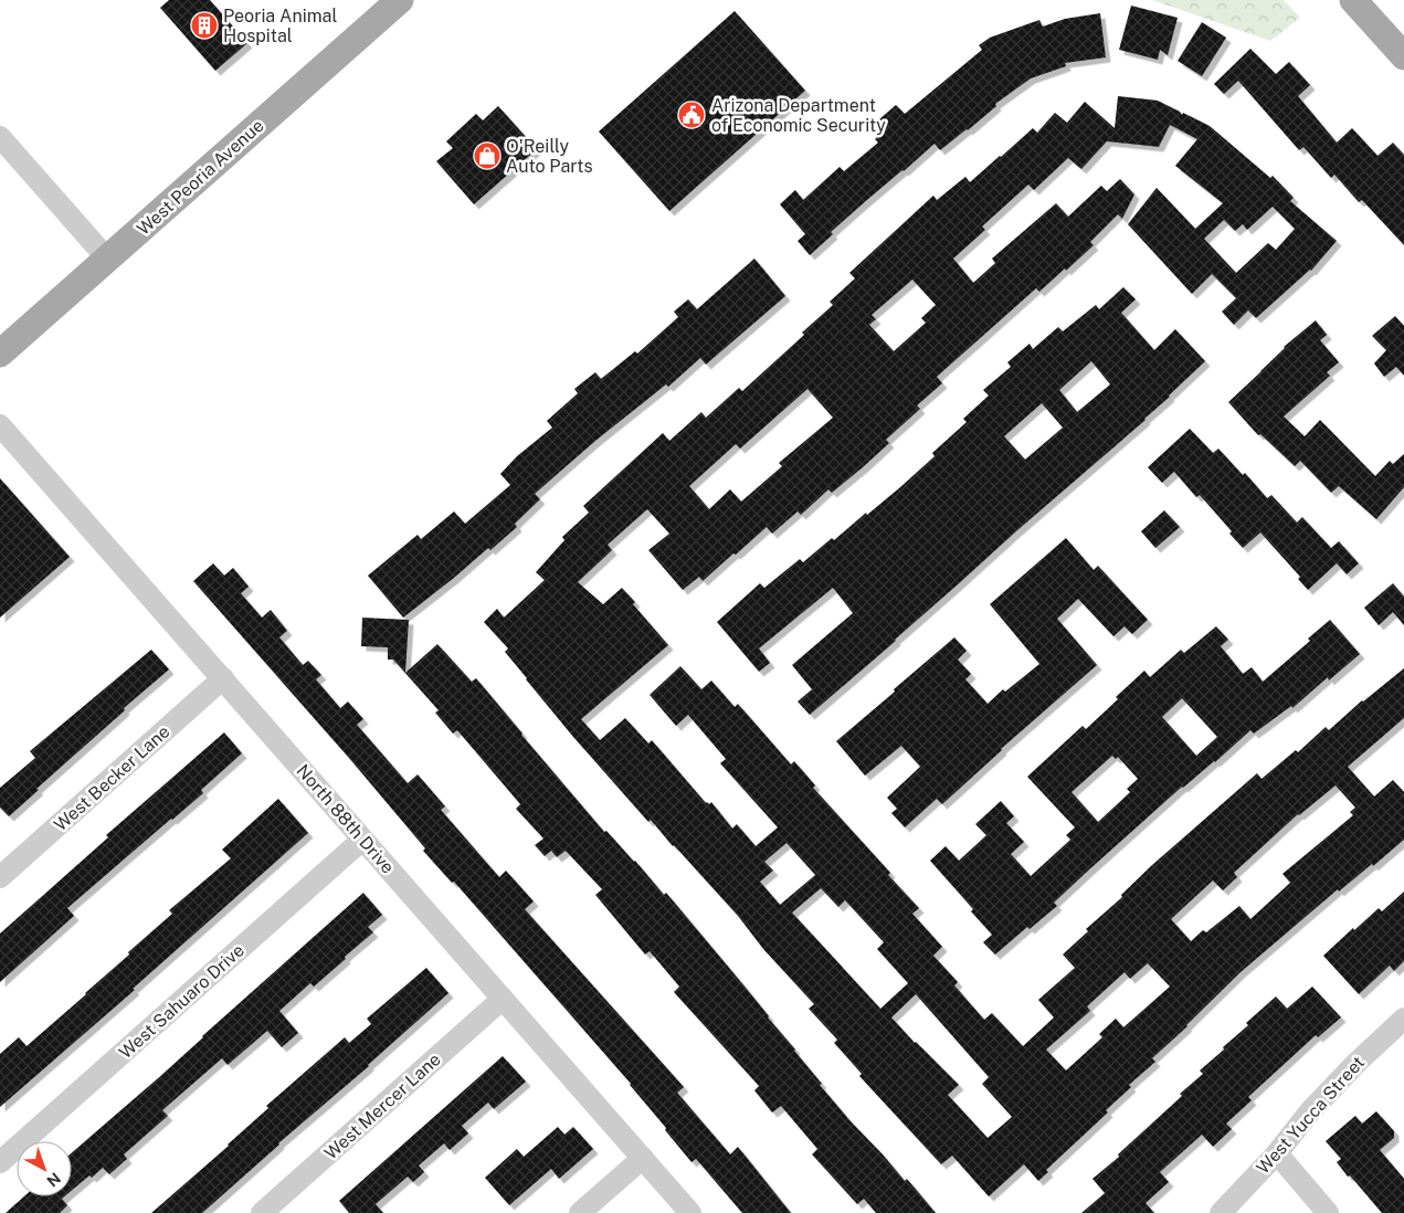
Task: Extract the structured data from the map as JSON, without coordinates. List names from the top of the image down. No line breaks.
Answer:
{"streets":{"main road":["West Peoria Avenue"],"street":["West Becker Lane","North 88th Drive","West Sahuaro Drive","West Mercer Lane","West Yucca Street"]},"crossings":[["West Becker Lane","North 88th Drive"],["North 88th Drive","West Sahuaro Drive"],["North 88th Drive","West Mercer Lane"]],"places":{"building":["Peoria Animal Hospital"],"public building":["Arizona Department of Economic Security"],"shop":["O'Reilly Auto Parts"]},"north":"bottom right"}
